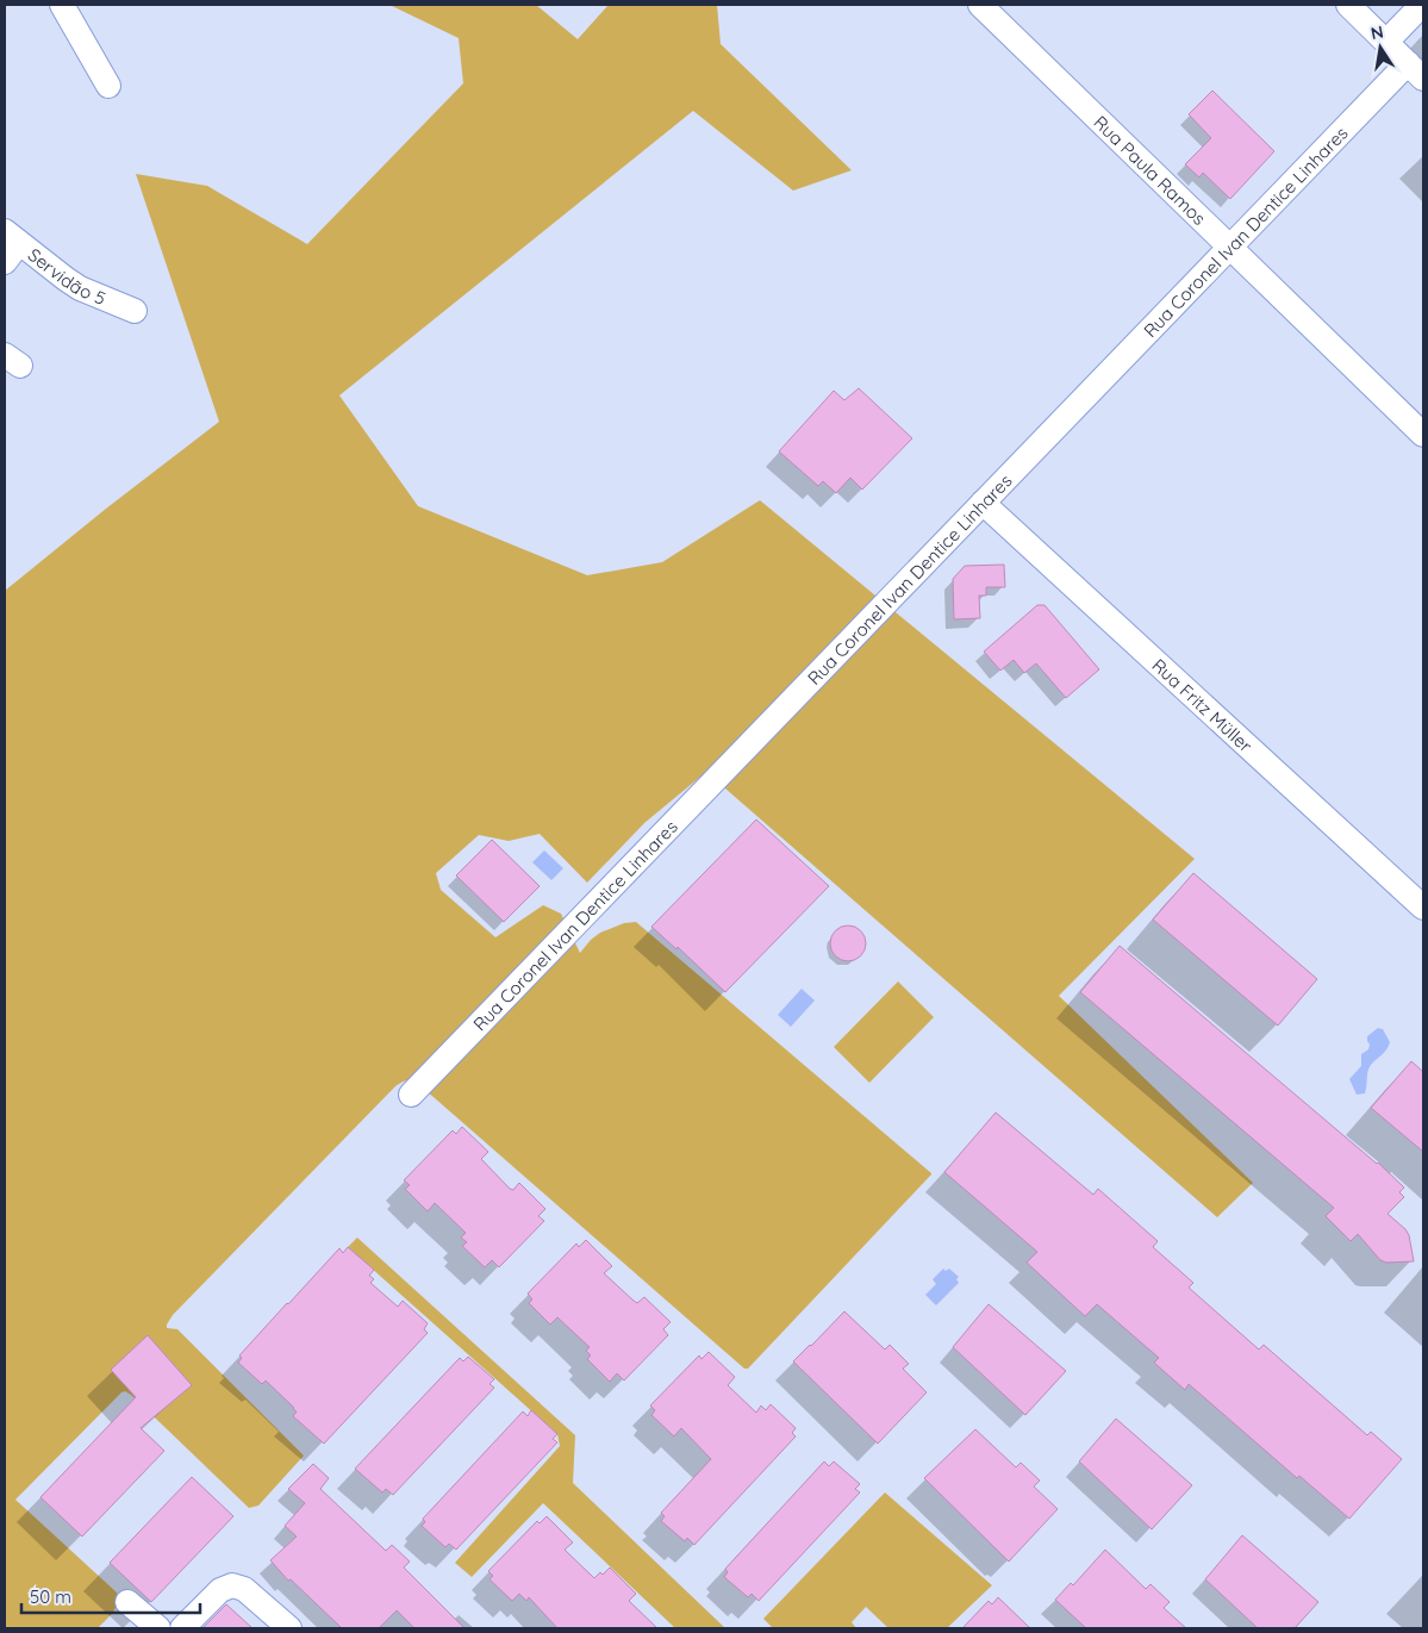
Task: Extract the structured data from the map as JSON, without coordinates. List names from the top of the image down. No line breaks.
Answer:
{"streets":{"street":["Rua Paula Ramos","Rua Coronel Ivan Dentice Linhares","Servidão 5","Rua Fritz Müller"]},"crossings":[["Rua Paula Ramos","Rua Coronel Ivan Dentice Linhares"],["Rua Coronel Ivan Dentice Linhares","Rua Fritz Müller"]],"scale_bar":"50 m","north":"top"}
